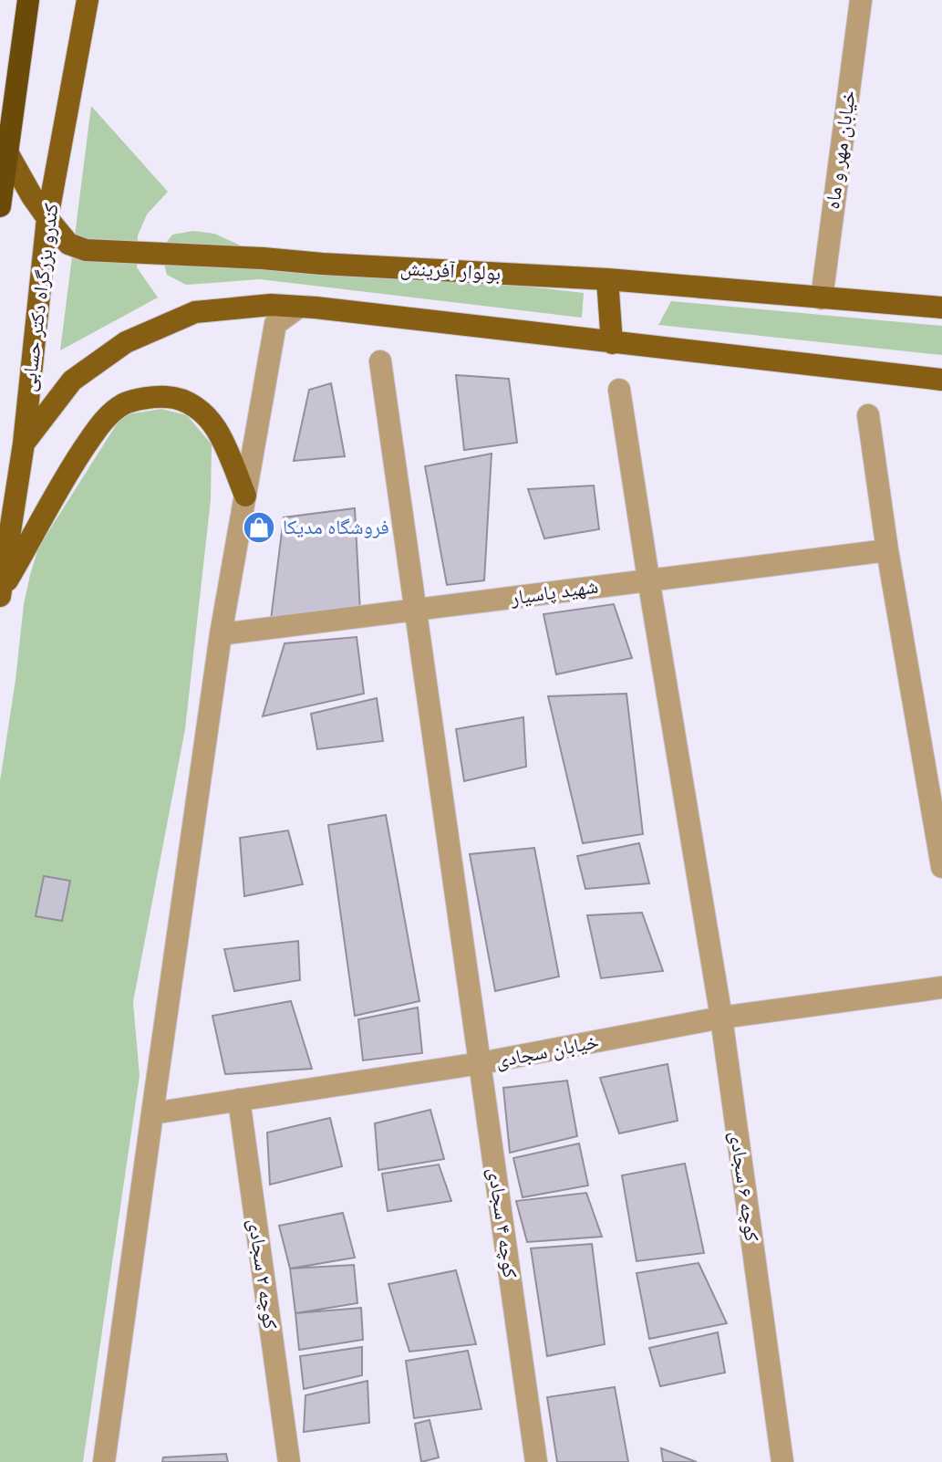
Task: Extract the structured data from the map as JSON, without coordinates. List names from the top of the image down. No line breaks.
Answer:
{"streets":{"main road":["بولوار آفرینش","کندرو بزرگراه دکتر حسابی"],"street":["خیابان مهر و ماه","شهید پاسیار","خیابان سجادی","کوچه ۶ سجادی","کوچه ۴ سجادی","کوچه ۲ سجادی"]},"crossings":[["خیابان مهر و ماه","بولوار آفرینش"],["بولوار آفرینش","کندرو بزرگراه دکتر حسابی"],["شهید پاسیار","کوچه ۶ سجادی"],["شهید پاسیار","کوچه ۴ سجادی"],["خیابان سجادی","کوچه ۶ سجادی"],["خیابان سجادی","کوچه ۴ سجادی"],["خیابان سجادی","کوچه ۲ سجادی"]],"places":{"shop":["فروشگاه مدیکا"]}}
